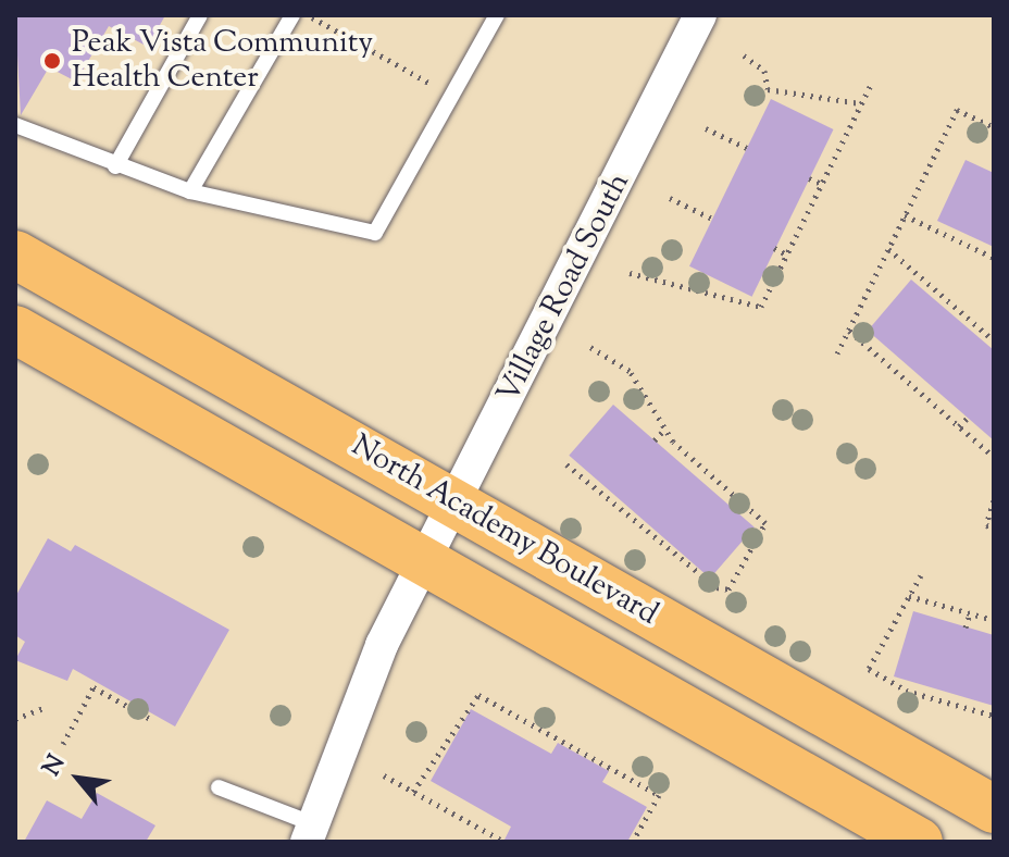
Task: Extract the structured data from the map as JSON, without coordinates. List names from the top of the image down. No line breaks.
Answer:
{"streets":{"highway":["North Academy Boulevard"],"street":["Village Road South"]},"crossings":[["Village Road South","North Academy Boulevard"]],"places":["Peak Vista Community Health Center"],"north":"top left"}
